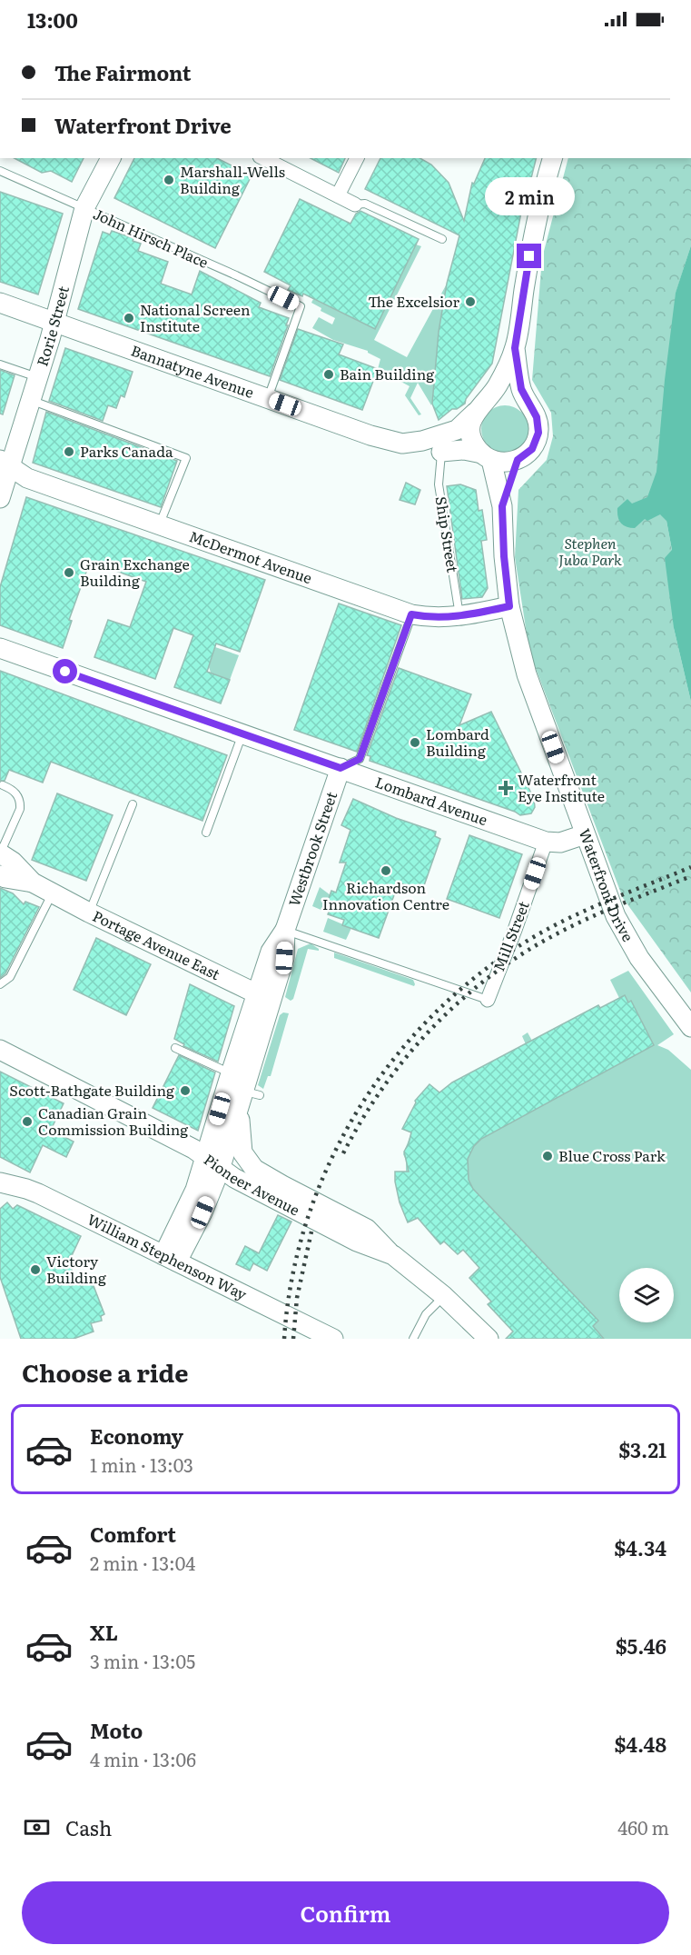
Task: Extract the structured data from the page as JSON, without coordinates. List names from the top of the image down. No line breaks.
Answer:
{"streets":{"street":["Rorie Street","Bannatyne Avenue","McDermot Avenue","Lombard Avenue","Westbrook Street","Waterfront Drive","Mill Street","Portage Avenue East","Pioneer Avenue","William Stephenson Way"],"lane":["John Hirsch Place","Ship Street"]},"crossings":[["John Hirsch Place","Rorie Street"],["John Hirsch Place","Bannatyne Avenue"],["Rorie Street","Bannatyne Avenue"],["Rorie Street","McDermot Avenue"],["Bannatyne Avenue","Waterfront Drive"],["Ship Street","McDermot Avenue"],["McDermot Avenue","Waterfront Drive"],["Lombard Avenue","Westbrook Street"],["Lombard Avenue","Waterfront Drive"],["Lombard Avenue","Mill Street"],["Westbrook Street","Portage Avenue East"],["Westbrook Street","Pioneer Avenue"],["Westbrook Street","William Stephenson Way"]],"parks":["Stephen Juba Park"],"places":{"other":["Marshall-Wells Building","The Excelsior","National Screen Institute","Bain Building","Parks Canada","Grain Exchange Building","Lombard Building","Richardson Innovation Centre","Scott-Bathgate Building","Canadian Grain Commission Building","Blue Cross Park","Victory Building"],"health":["Waterfront Eye Institute"]},"page":{"status":"13:00","banner":["The Fairmont","Waterfront Drive"],"bubble":"2 min","heading":"Choose a ride","list":[{"name":"Economy","note":"1 min · 13:03","value":"$3.21"},{"name":"Comfort","note":"2 min · 13:04","value":"$4.34"},{"name":"XL","note":"3 min · 13:05","value":"$5.46"},{"name":"Moto","note":"4 min · 13:06","value":"$4.48"}],"pay":["Cash","460 m"],"buttons":"Confirm"}}
